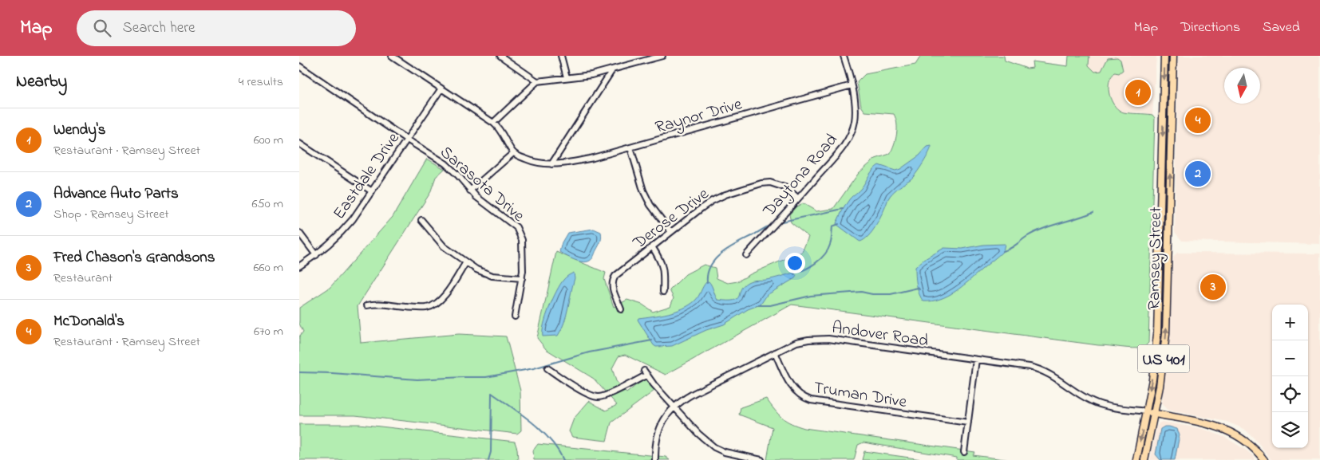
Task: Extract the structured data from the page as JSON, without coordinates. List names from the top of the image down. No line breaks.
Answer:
{"streets":{"main road":["Ramsey Street","US 401"],"street":["Raynor Drive","Daytona Road","Eastdale Drive","Sarasota Drive","Derose Drive","Andover Road","Truman Drive"]},"crossings":[["Raynor Drive","Daytona Road"],["Daytona Road","Derose Drive"],["Eastdale Drive","Sarasota Drive"],["Ramsey Street","Andover Road"],["Andover Road","Truman Drive"]],"north":"bottom","page":{"header":"Map","search":"Search here","nav":["Map","Directions","Saved"],"heading":["Nearby","4 results"],"pins":["1","4","2","3"],"list":[{"mark":"1","name":"Wendy's","note":"Restaurant · Ramsey Street","value":"600 m"},{"mark":"2","name":"Advance Auto Parts","note":"Shop · Ramsey Street","value":"650 m"},{"mark":"3","name":"Fred Chason's Grandsons","note":"Restaurant","value":"660 m"},{"mark":"4","name":"McDonald's","note":"Restaurant · Ramsey Street","value":"670 m"}],"map_buttons":["+","−"]}}
